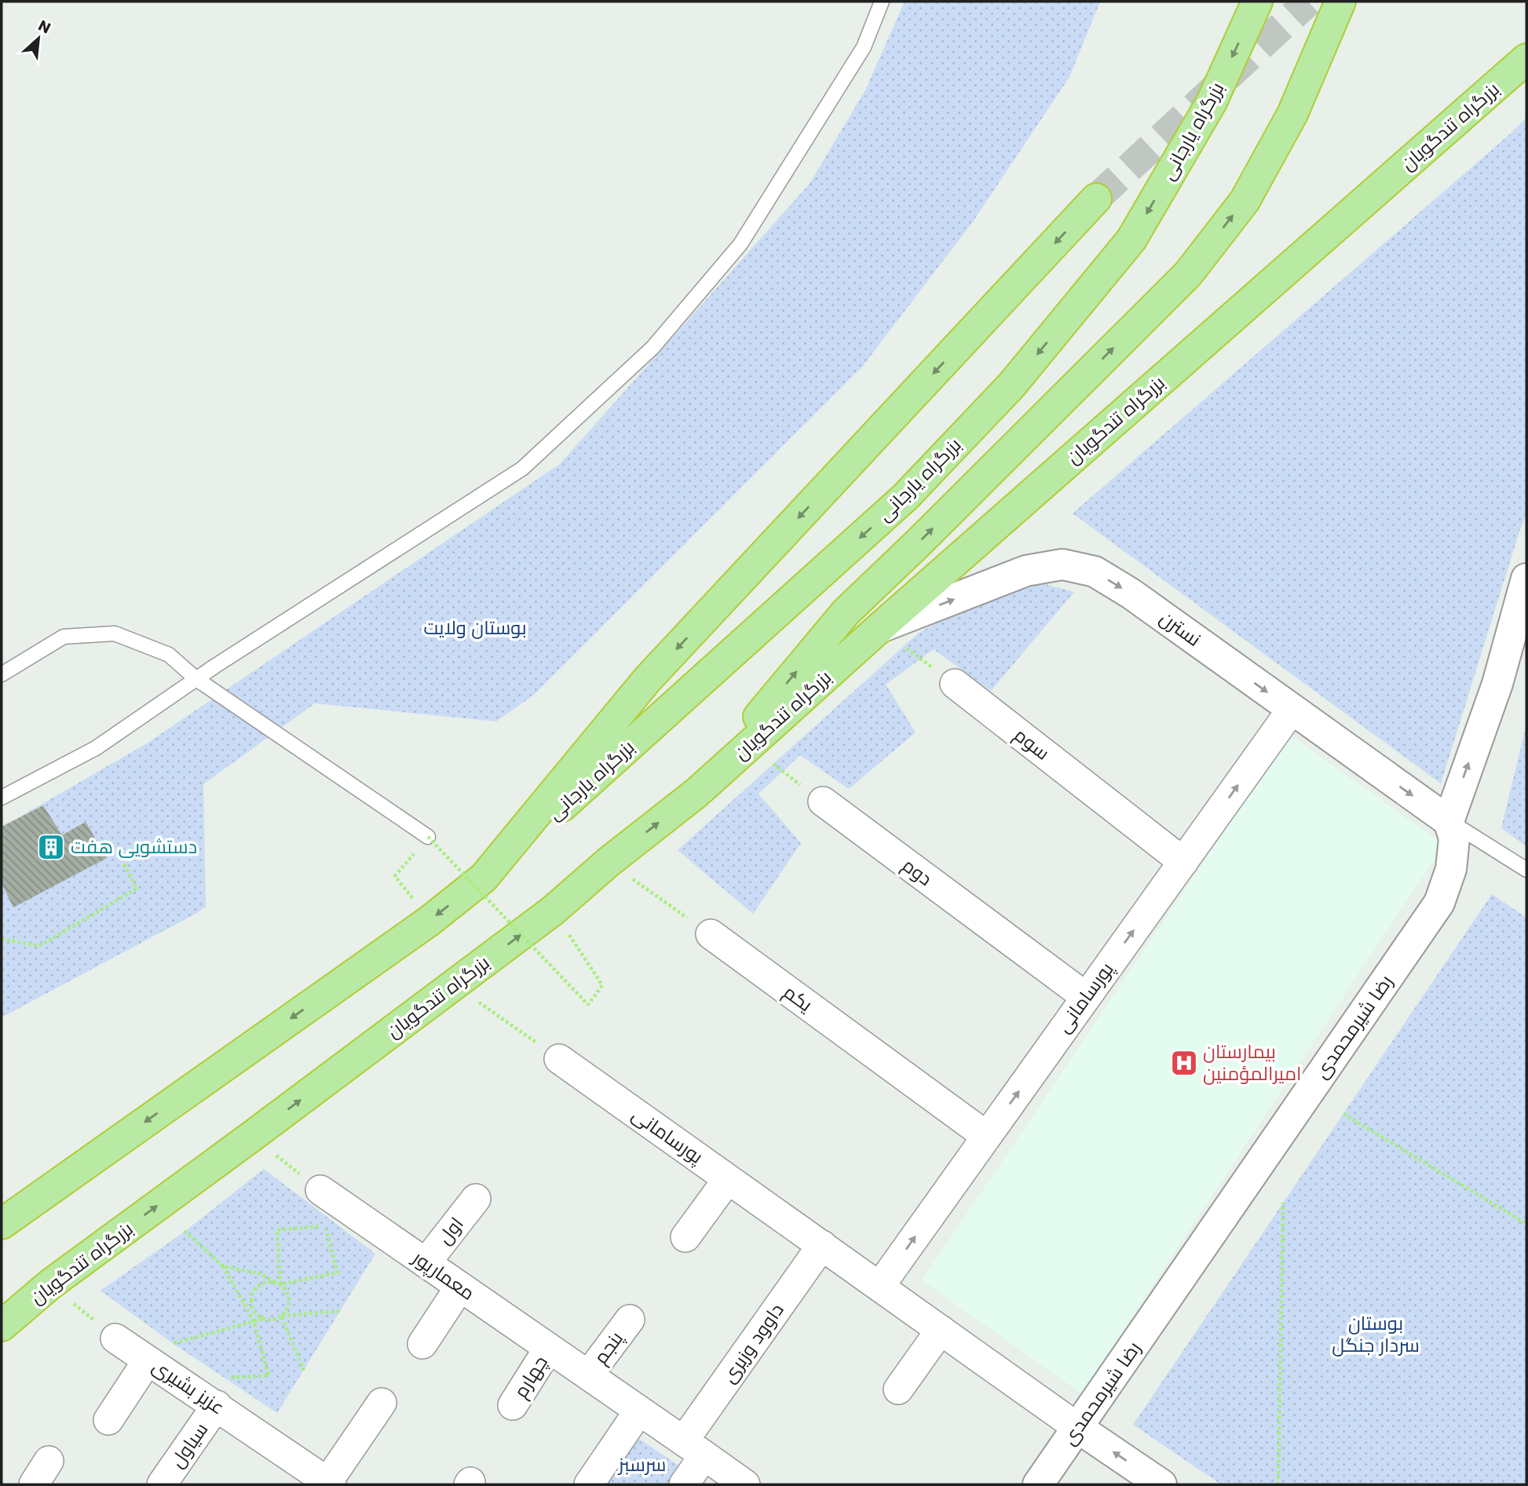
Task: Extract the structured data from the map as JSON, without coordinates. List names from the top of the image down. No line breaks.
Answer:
{"streets":{"highway":["بزرگراه تندگویان","بزرگراه یارجانی"],"street":["نسترن","سوم","دوم","پورسامانی","یکم","رضا شیرمحمدی","اول","معمارپور","داوود وزیری","پنجم","چهارم","عزیز بشیری","سیاول"]},"crossings":[["بزرگراه تندگویان","نسترن"],["نسترن","پورسامانی"],["نسترن","رضا شیرمحمدی"],["سوم","پورسامانی"],["دوم","پورسامانی"],["پورسامانی","یکم"],["پورسامانی","رضا شیرمحمدی"],["پورسامانی","داوود وزیری"],["اول","معمارپور"],["معمارپور","پنجم"],["معمارپور","چهارم"],["عزیز بشیری","سیاول"]],"one_way":["نسترن","پورسامانی"],"parks":["بوستان ولایت","بوستان سردار جنگل","سرسبز"],"places":{"building":["دستشویی هفت"],"hospital":["بیمارستان امیرالمؤمنین"]},"north":"top right"}
